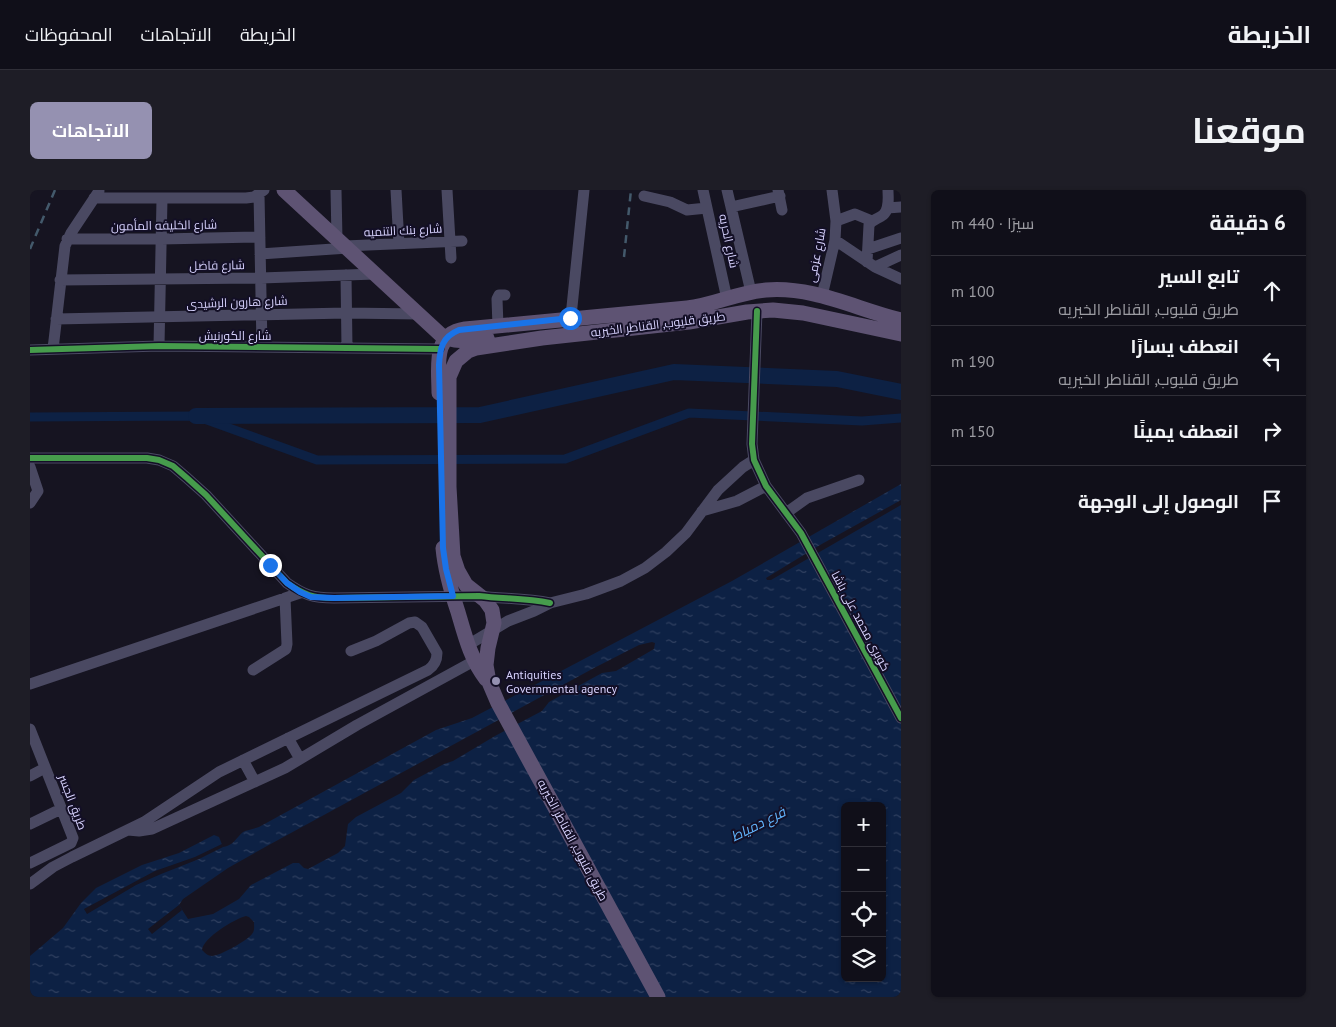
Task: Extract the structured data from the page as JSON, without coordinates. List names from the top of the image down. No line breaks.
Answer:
{"streets":{"main road":["طريق قليوب, القناطر الخيريه"],"street":["شارع الخليفه المأمون","شارع بنك التنميه","شارع الحريه","شارع عزمى","شارع فاضل","شارع هارون الرشيدى","شارع الكورنيش","كوبرى محمد على باشا","طريق الجسر"]},"crossings":[["شارع الحريه","طريق قليوب, القناطر الخيريه"],["شارع عزمى","طريق قليوب, القناطر الخيريه"],["طريق قليوب, القناطر الخيريه","شارع الكورنيش"],["طريق قليوب, القناطر الخيريه","كوبرى محمد على باشا"]],"water":["فرع دمياط"],"places":["Antiquities Governmental agency"],"page":{"header":"الخريطة","nav":["الخريطة","الاتجاهات","المحفوظات"],"title":"موقعنا","buttons":"الاتجاهات","heading":["6 دقيقة","سيرًا · 440 m"],"list":[["تابع السير","طريق قليوب, القناطر الخيريه","100 m"],["انعطف يسارًا","طريق قليوب, القناطر الخيريه","190 m"],["انعطف يمينًا","150 m"],"الوصول إلى الوجهة"],"map_buttons":["+","−"]}}
